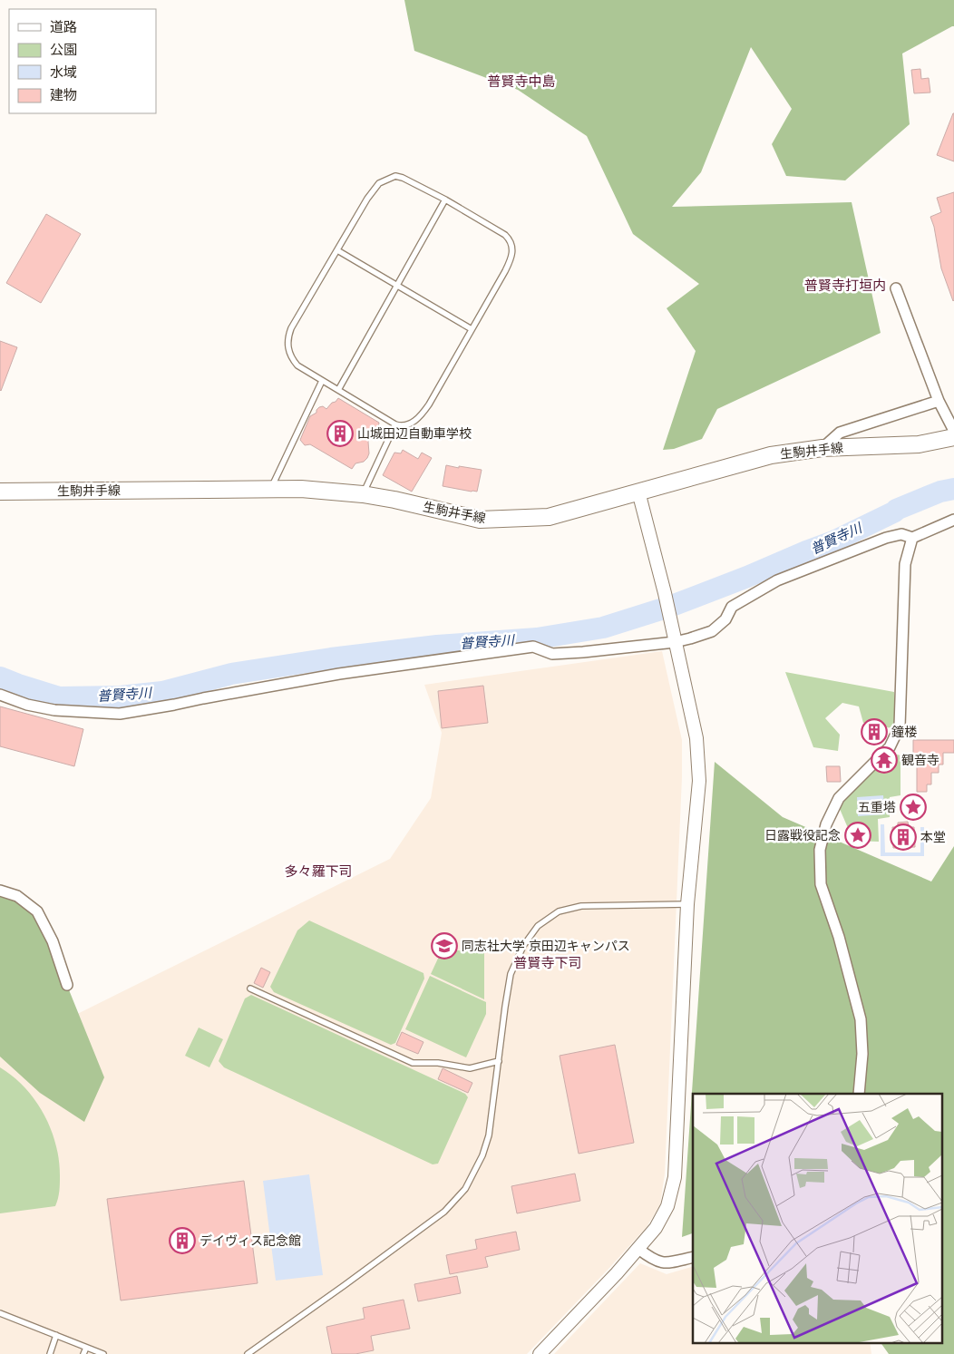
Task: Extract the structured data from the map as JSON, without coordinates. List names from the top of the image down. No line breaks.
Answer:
{"streets":{"main road":["生駒井手線"]},"districts":["普賢寺中島","普賢寺打垣内","多々羅下司","普賢寺下司"],"water":["普賢寺川"],"places":{"building":["山城田辺自動車学校","鐘楼","本堂","デイヴィス記念館"],"temple":["観音寺"],"place":["五重塔","日露戦役記念"],"school or university":["同志社大学 京田辺キャンパス"]},"legend":["道路","公園","水域","建物"]}
